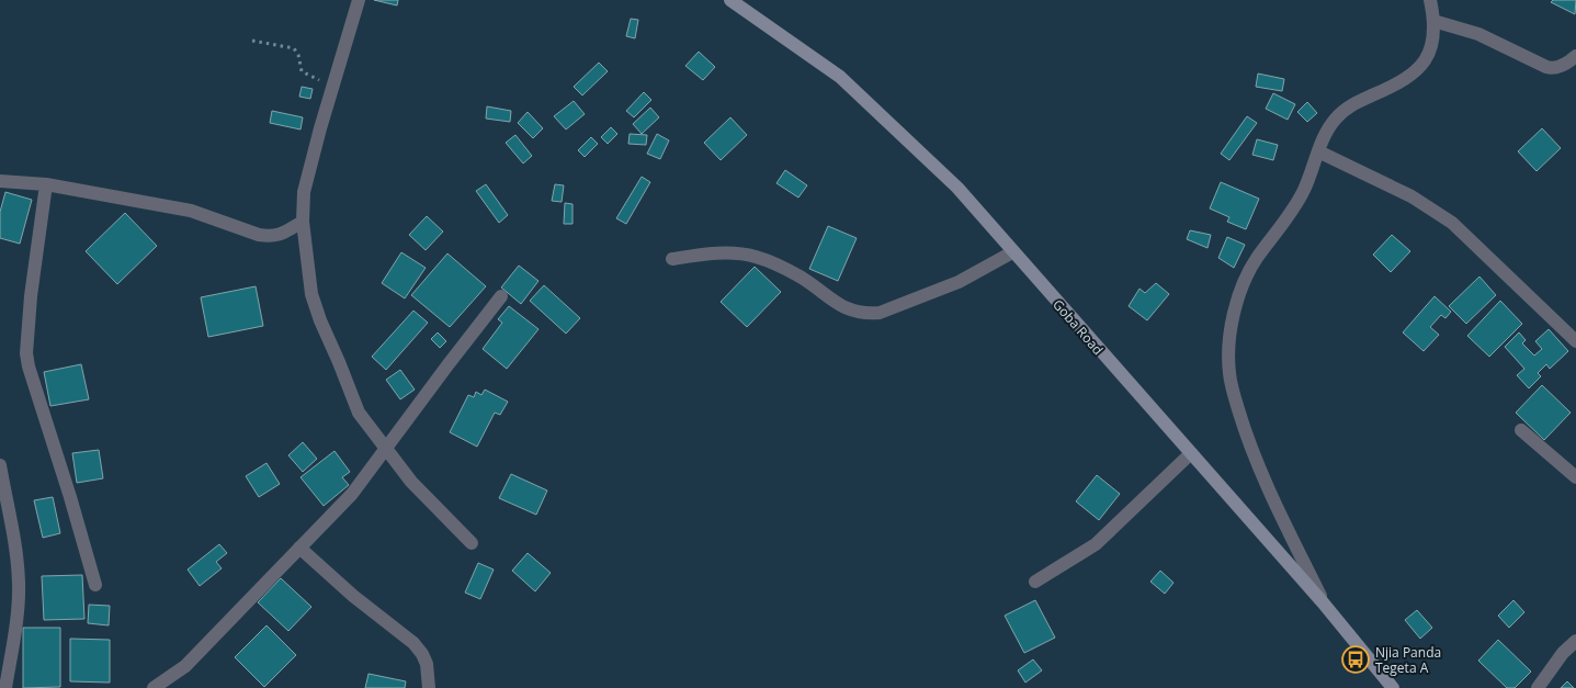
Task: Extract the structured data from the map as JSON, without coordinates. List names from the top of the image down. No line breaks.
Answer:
{"streets":{"main road":["Goba Road"]},"places":{"bus stop":["Njia Panda Tegeta A"]}}
